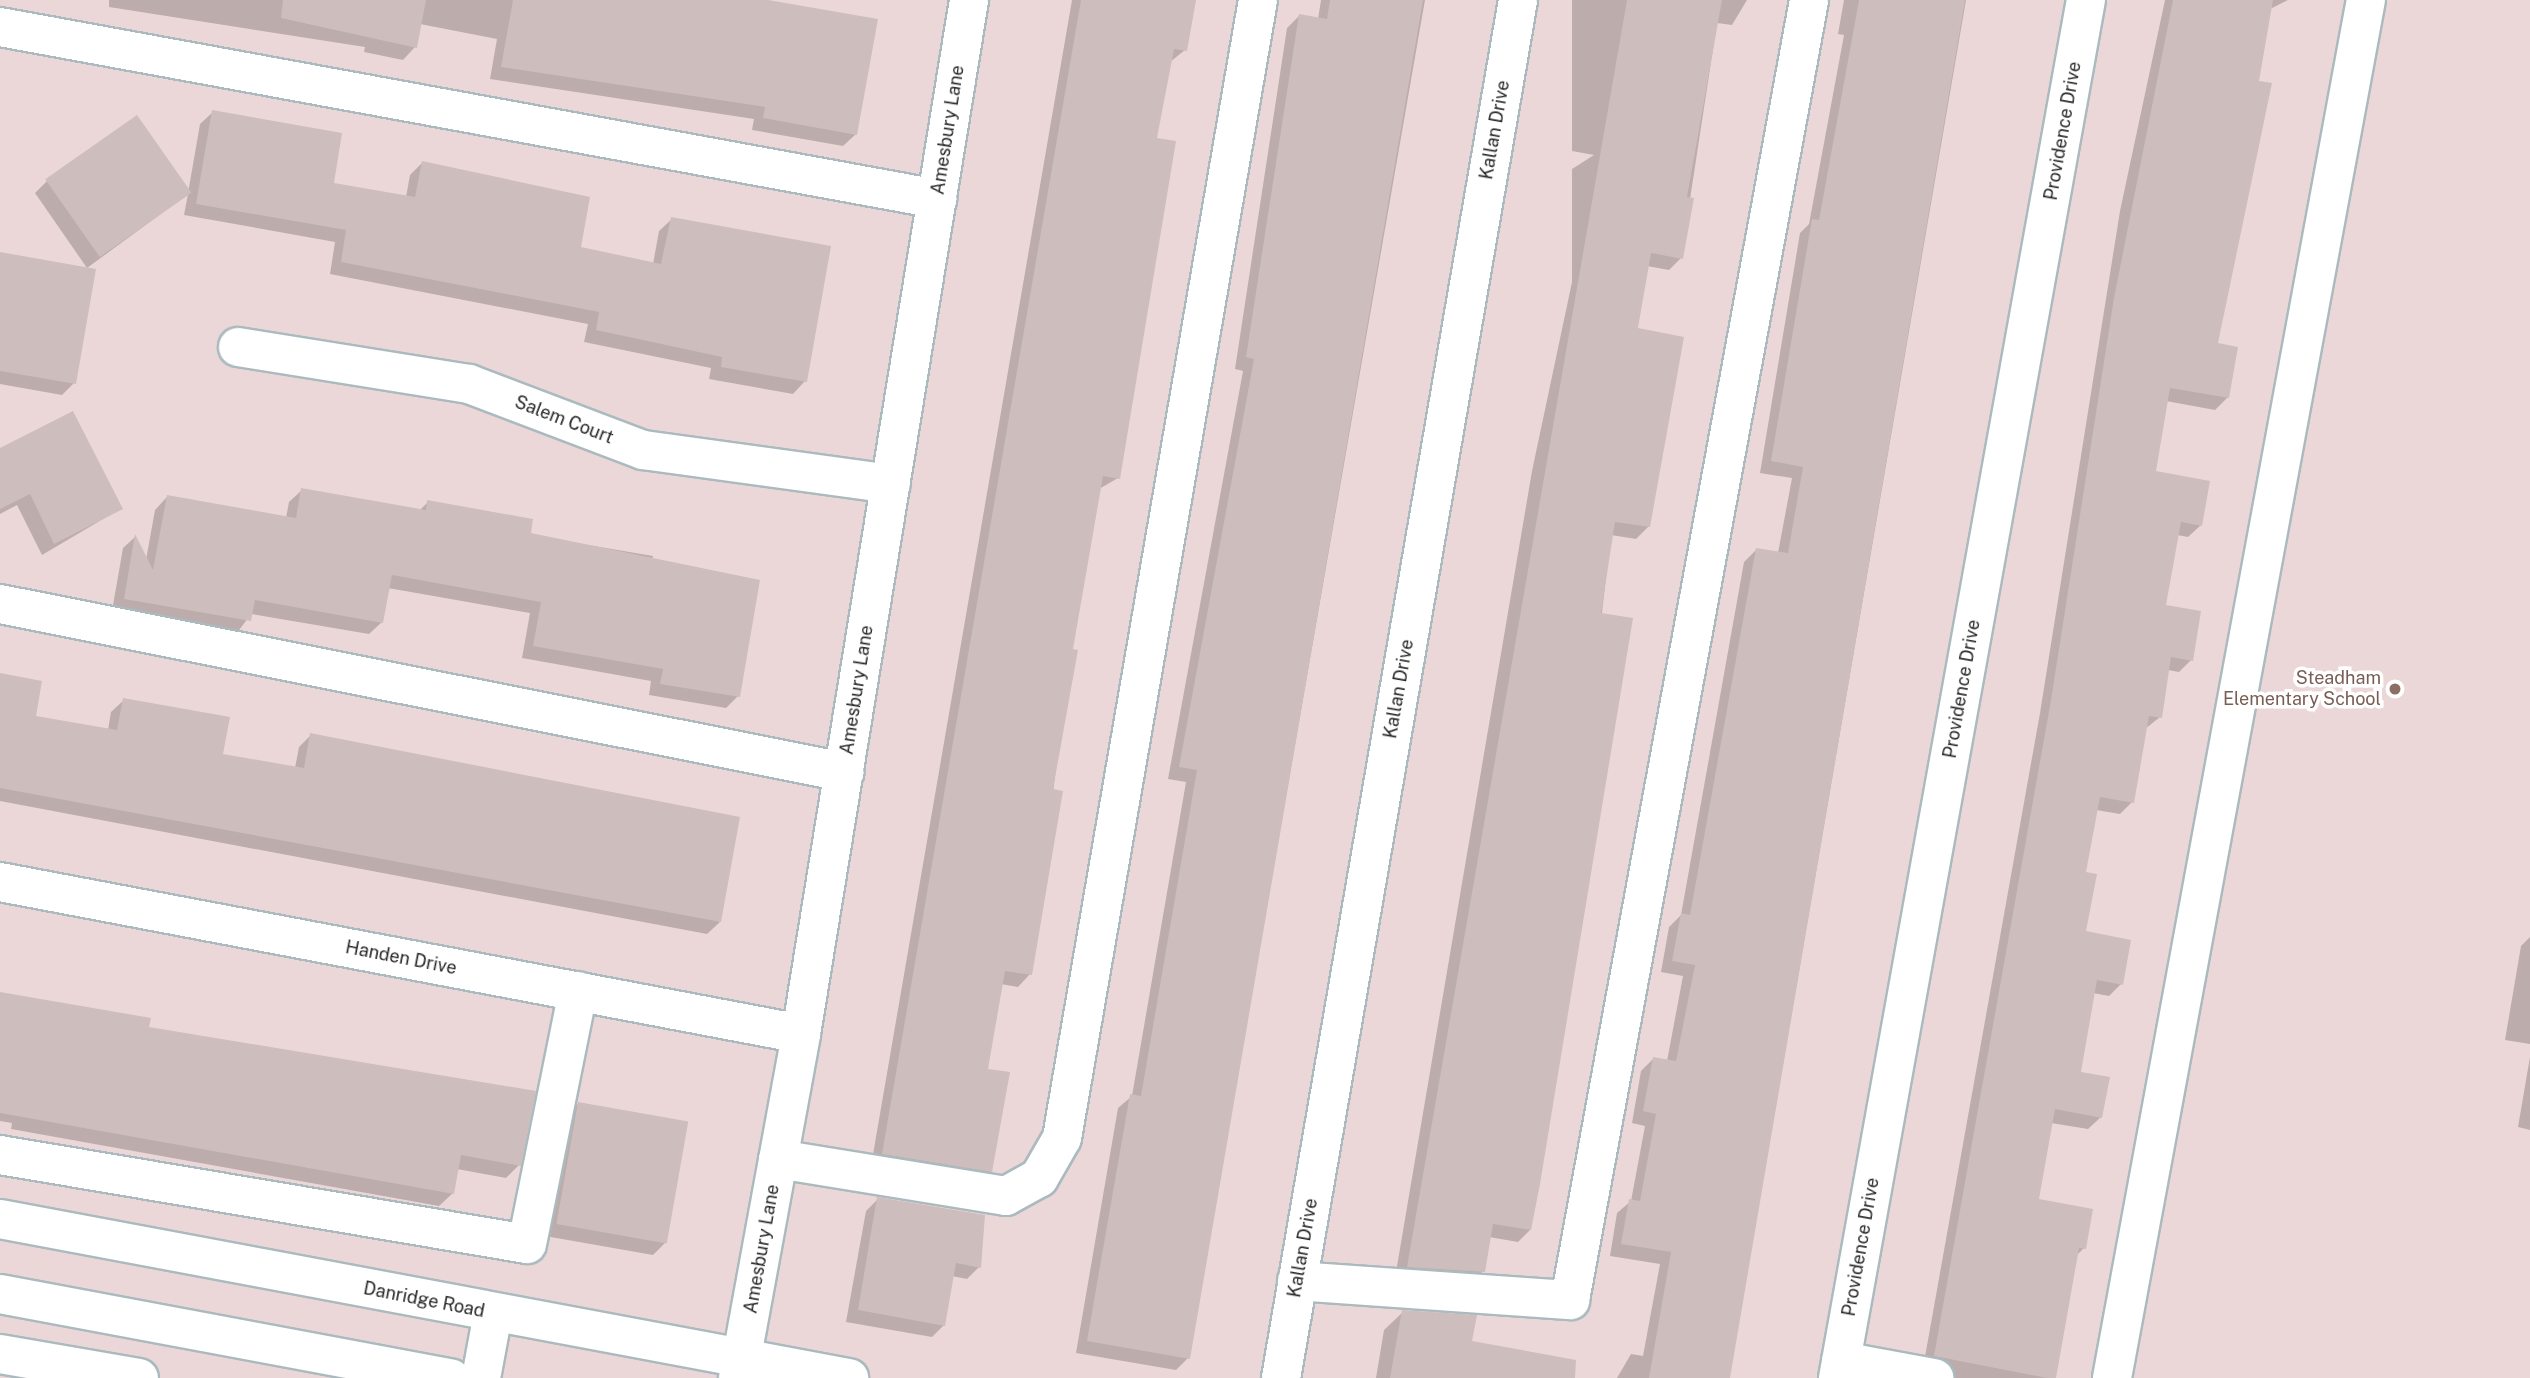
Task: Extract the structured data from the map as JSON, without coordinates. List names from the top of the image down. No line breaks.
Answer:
{"streets":{"street":["Amesbury Lane","Kallan Drive","Providence Drive","Salem Court","Handen Drive","Danridge Road"]},"crossings":[["Amesbury Lane","Salem Court"],["Amesbury Lane","Handen Drive"],["Amesbury Lane","Danridge Road"]],"places":["Steadham Elementary School"]}
